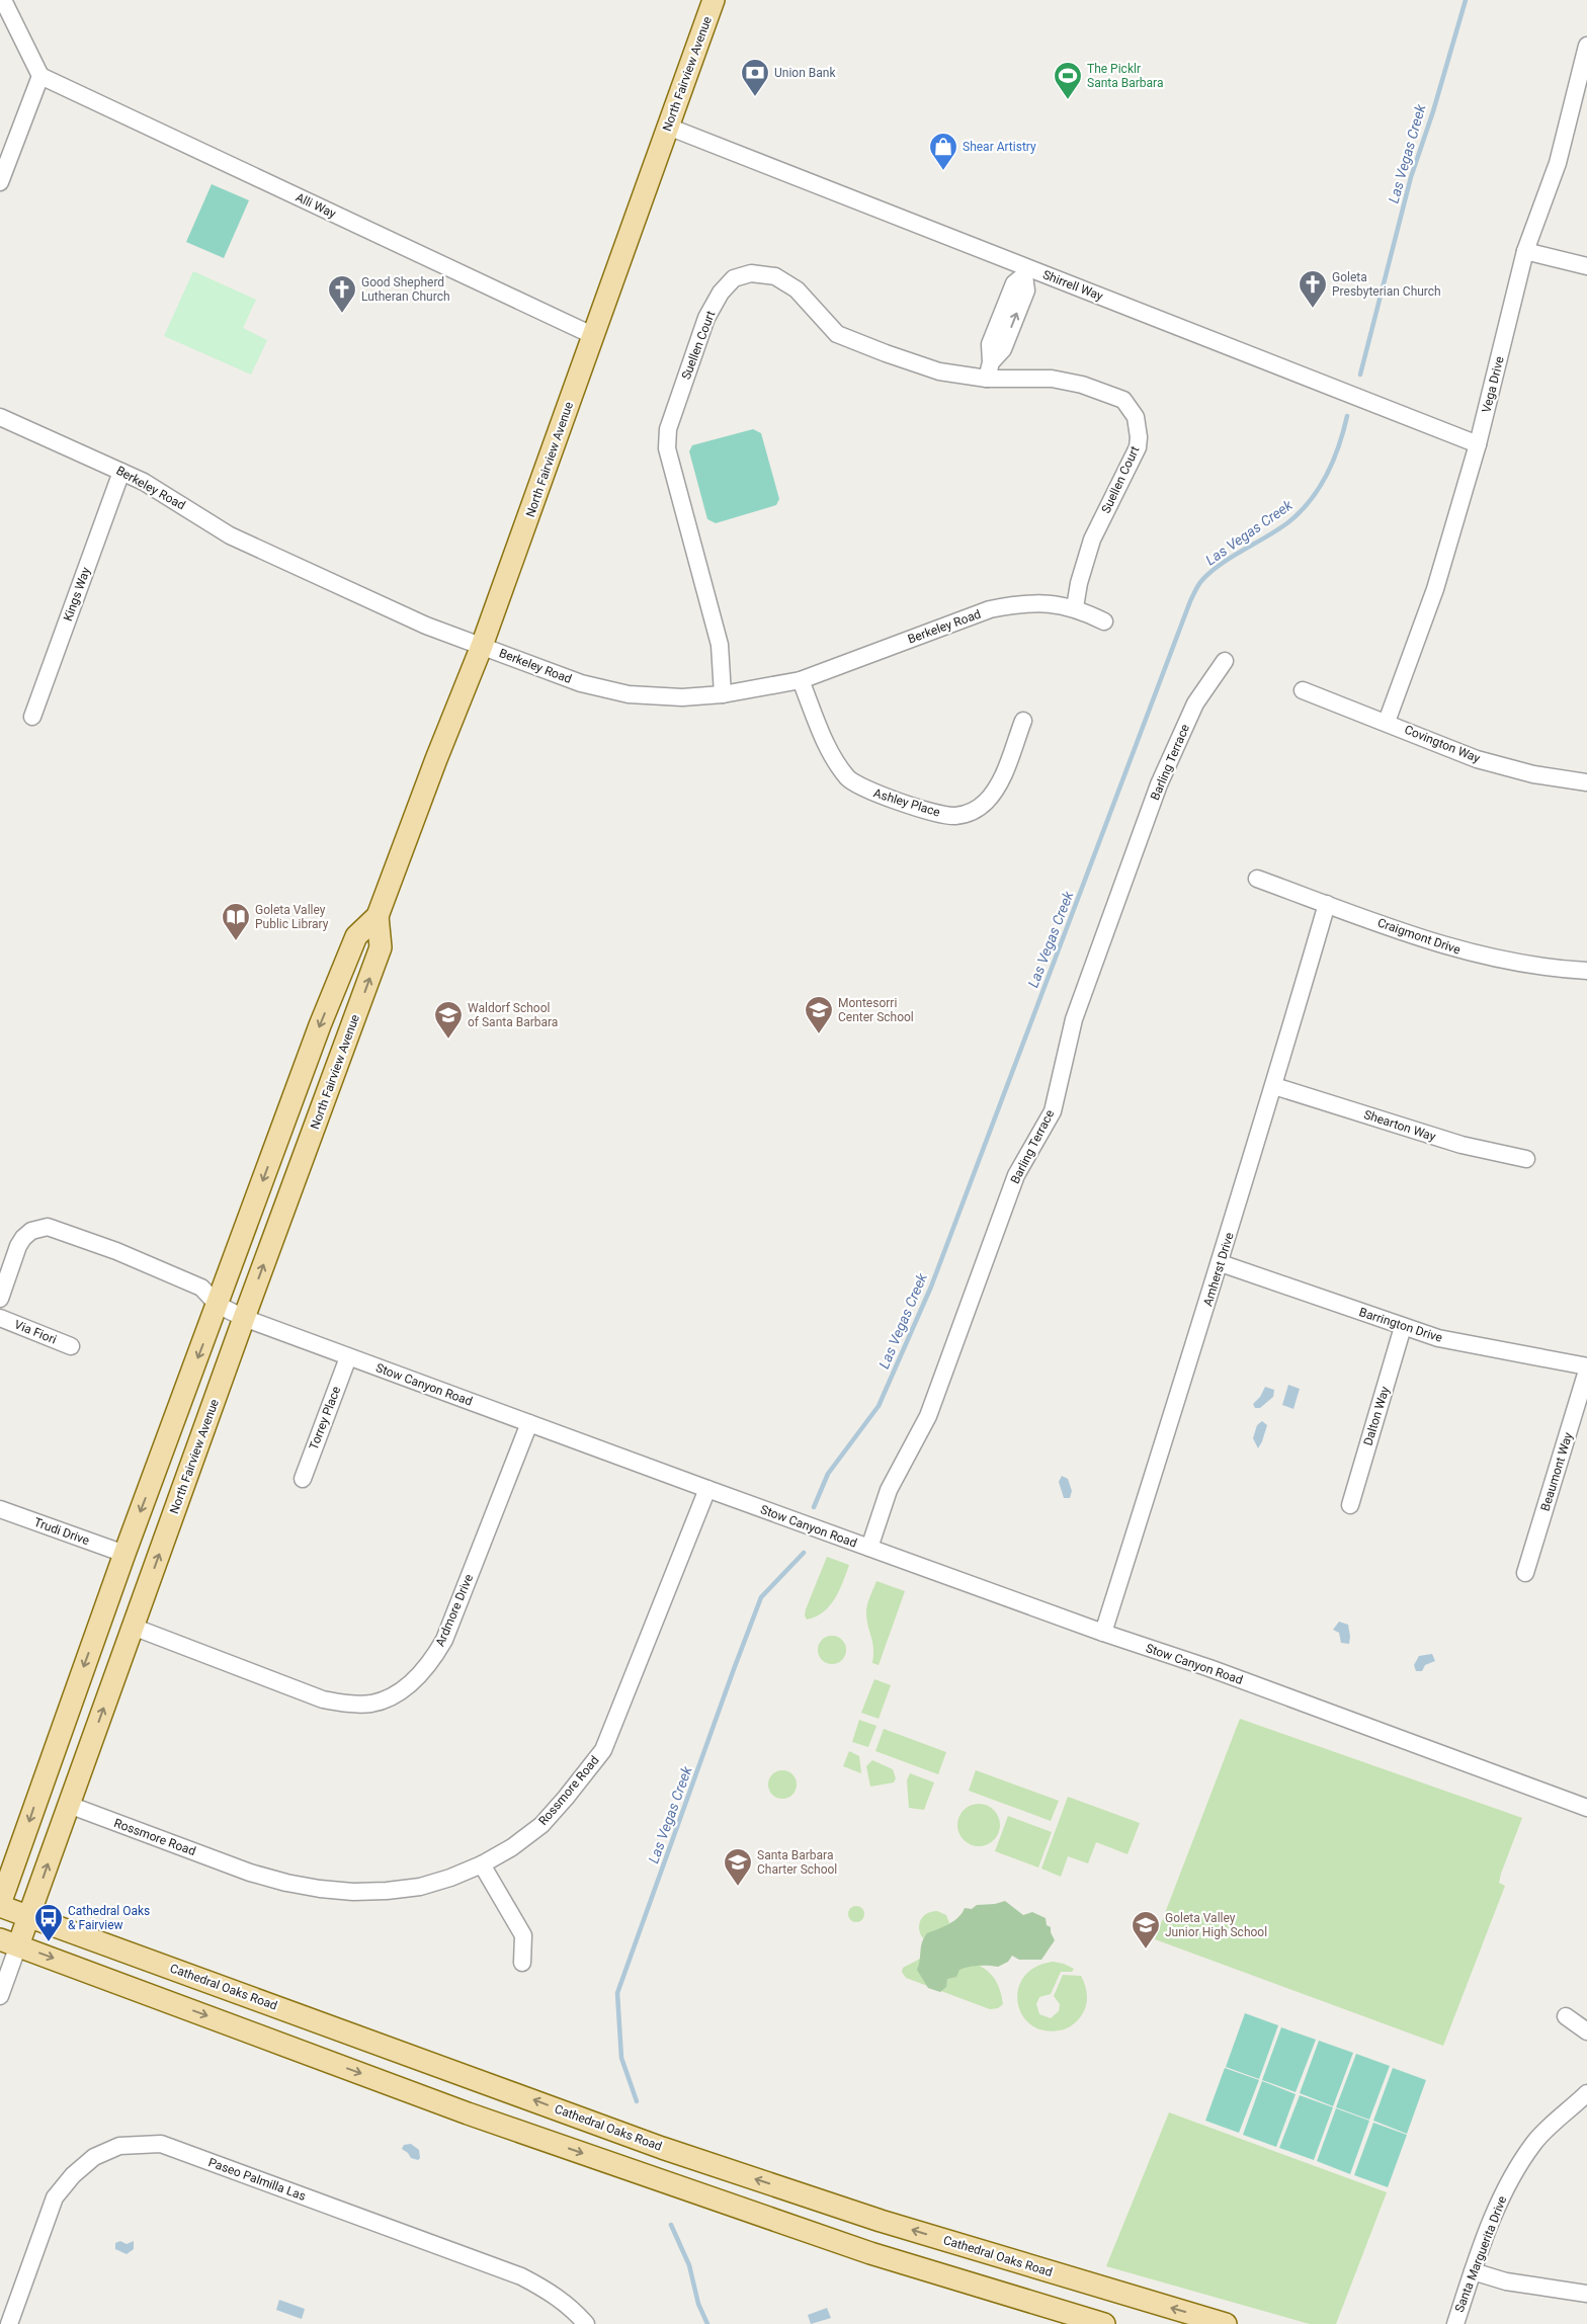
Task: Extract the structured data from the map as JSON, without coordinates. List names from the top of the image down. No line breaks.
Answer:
{"streets":{"main road":["North Fairview Avenue","Cathedral Oaks Road"],"street":["Alli Way","Shirrell Way","Suellen Court","Vega Drive","Berkeley Road","Kings Way","Covington Way","Barling Terrace","Ashley Place","Craigmont Drive","Shearton Way","Amherst Drive","Barrington Drive","Via Fiori","Stow Canyon Road","Dalton Way","Torrey Place","Beaumont Way","Trudi Drive","Ardmore Drive","Rossmore Road","Paseo Palmilla Las","Santa Marguerita Drive"]},"crossings":[["North Fairview Avenue","Alli Way"],["North Fairview Avenue","Shirrell Way"],["North Fairview Avenue","Berkeley Road"],["North Fairview Avenue","Stow Canyon Road"],["North Fairview Avenue","Trudi Drive"],["North Fairview Avenue","Ardmore Drive"],["North Fairview Avenue","Rossmore Road"],["North Fairview Avenue","Cathedral Oaks Road"],["Shirrell Way","Vega Drive"],["Suellen Court","Berkeley Road"],["Vega Drive","Covington Way"],["Berkeley Road","Kings Way"],["Berkeley Road","Ashley Place"],["Barling Terrace","Stow Canyon Road"],["Craigmont Drive","Amherst Drive"],["Shearton Way","Amherst Drive"],["Amherst Drive","Barrington Drive"],["Amherst Drive","Stow Canyon Road"],["Barrington Drive","Dalton Way"],["Stow Canyon Road","Torrey Place"],["Stow Canyon Road","Ardmore Drive"],["Stow Canyon Road","Rossmore Road"]],"water":["Las Vegas Creek"],"places":{"bank":["Union Bank"],"sports":["The Picklr Santa Barbara"],"shop":["Shear Artistry"],"church":["Goleta Presbyterian Church","Good Shepherd Lutheran Church"],"library":["Goleta Valley Public Library"],"school or university":["Montesorri Center School","Waldorf School of Santa Barbara","Santa Barbara Charter School","Goleta Valley Junior High School"],"bus stop":["Cathedral Oaks & Fairview"]}}
